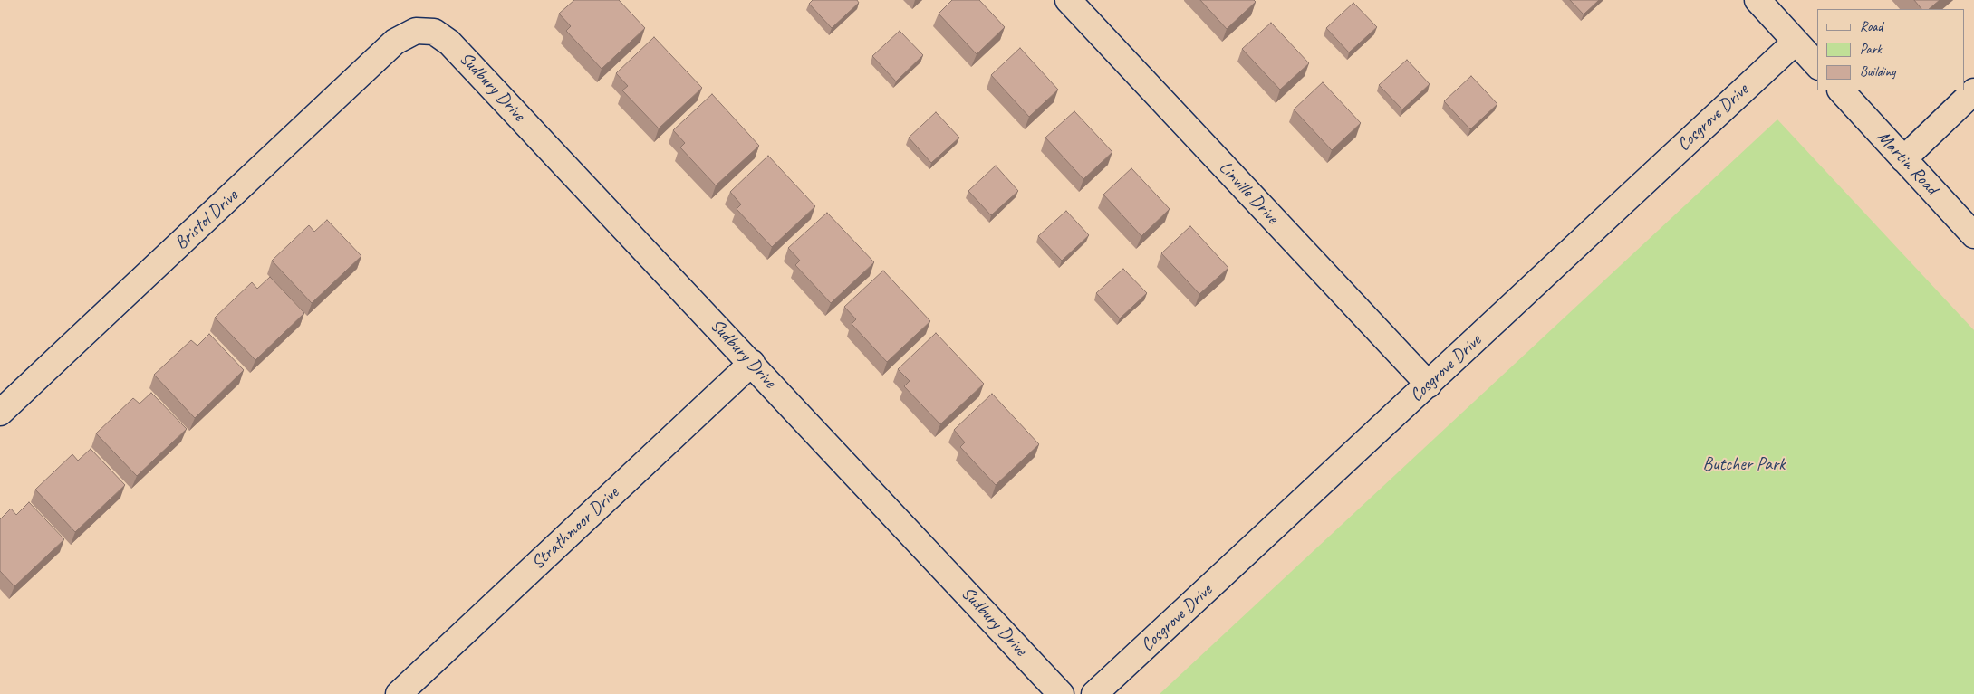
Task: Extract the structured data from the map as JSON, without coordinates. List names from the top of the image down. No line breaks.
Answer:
{"streets":{"street":["Sudbury Drive","Cosgrove Drive","Martin Road","Linville Drive","Bristol Drive","Strathmoor Drive"]},"crossings":[["Sudbury Drive","Bristol Drive"],["Sudbury Drive","Strathmoor Drive"],["Cosgrove Drive","Linville Drive"]],"parks":["Butcher Park"],"legend":["Road","Park","Building"]}
